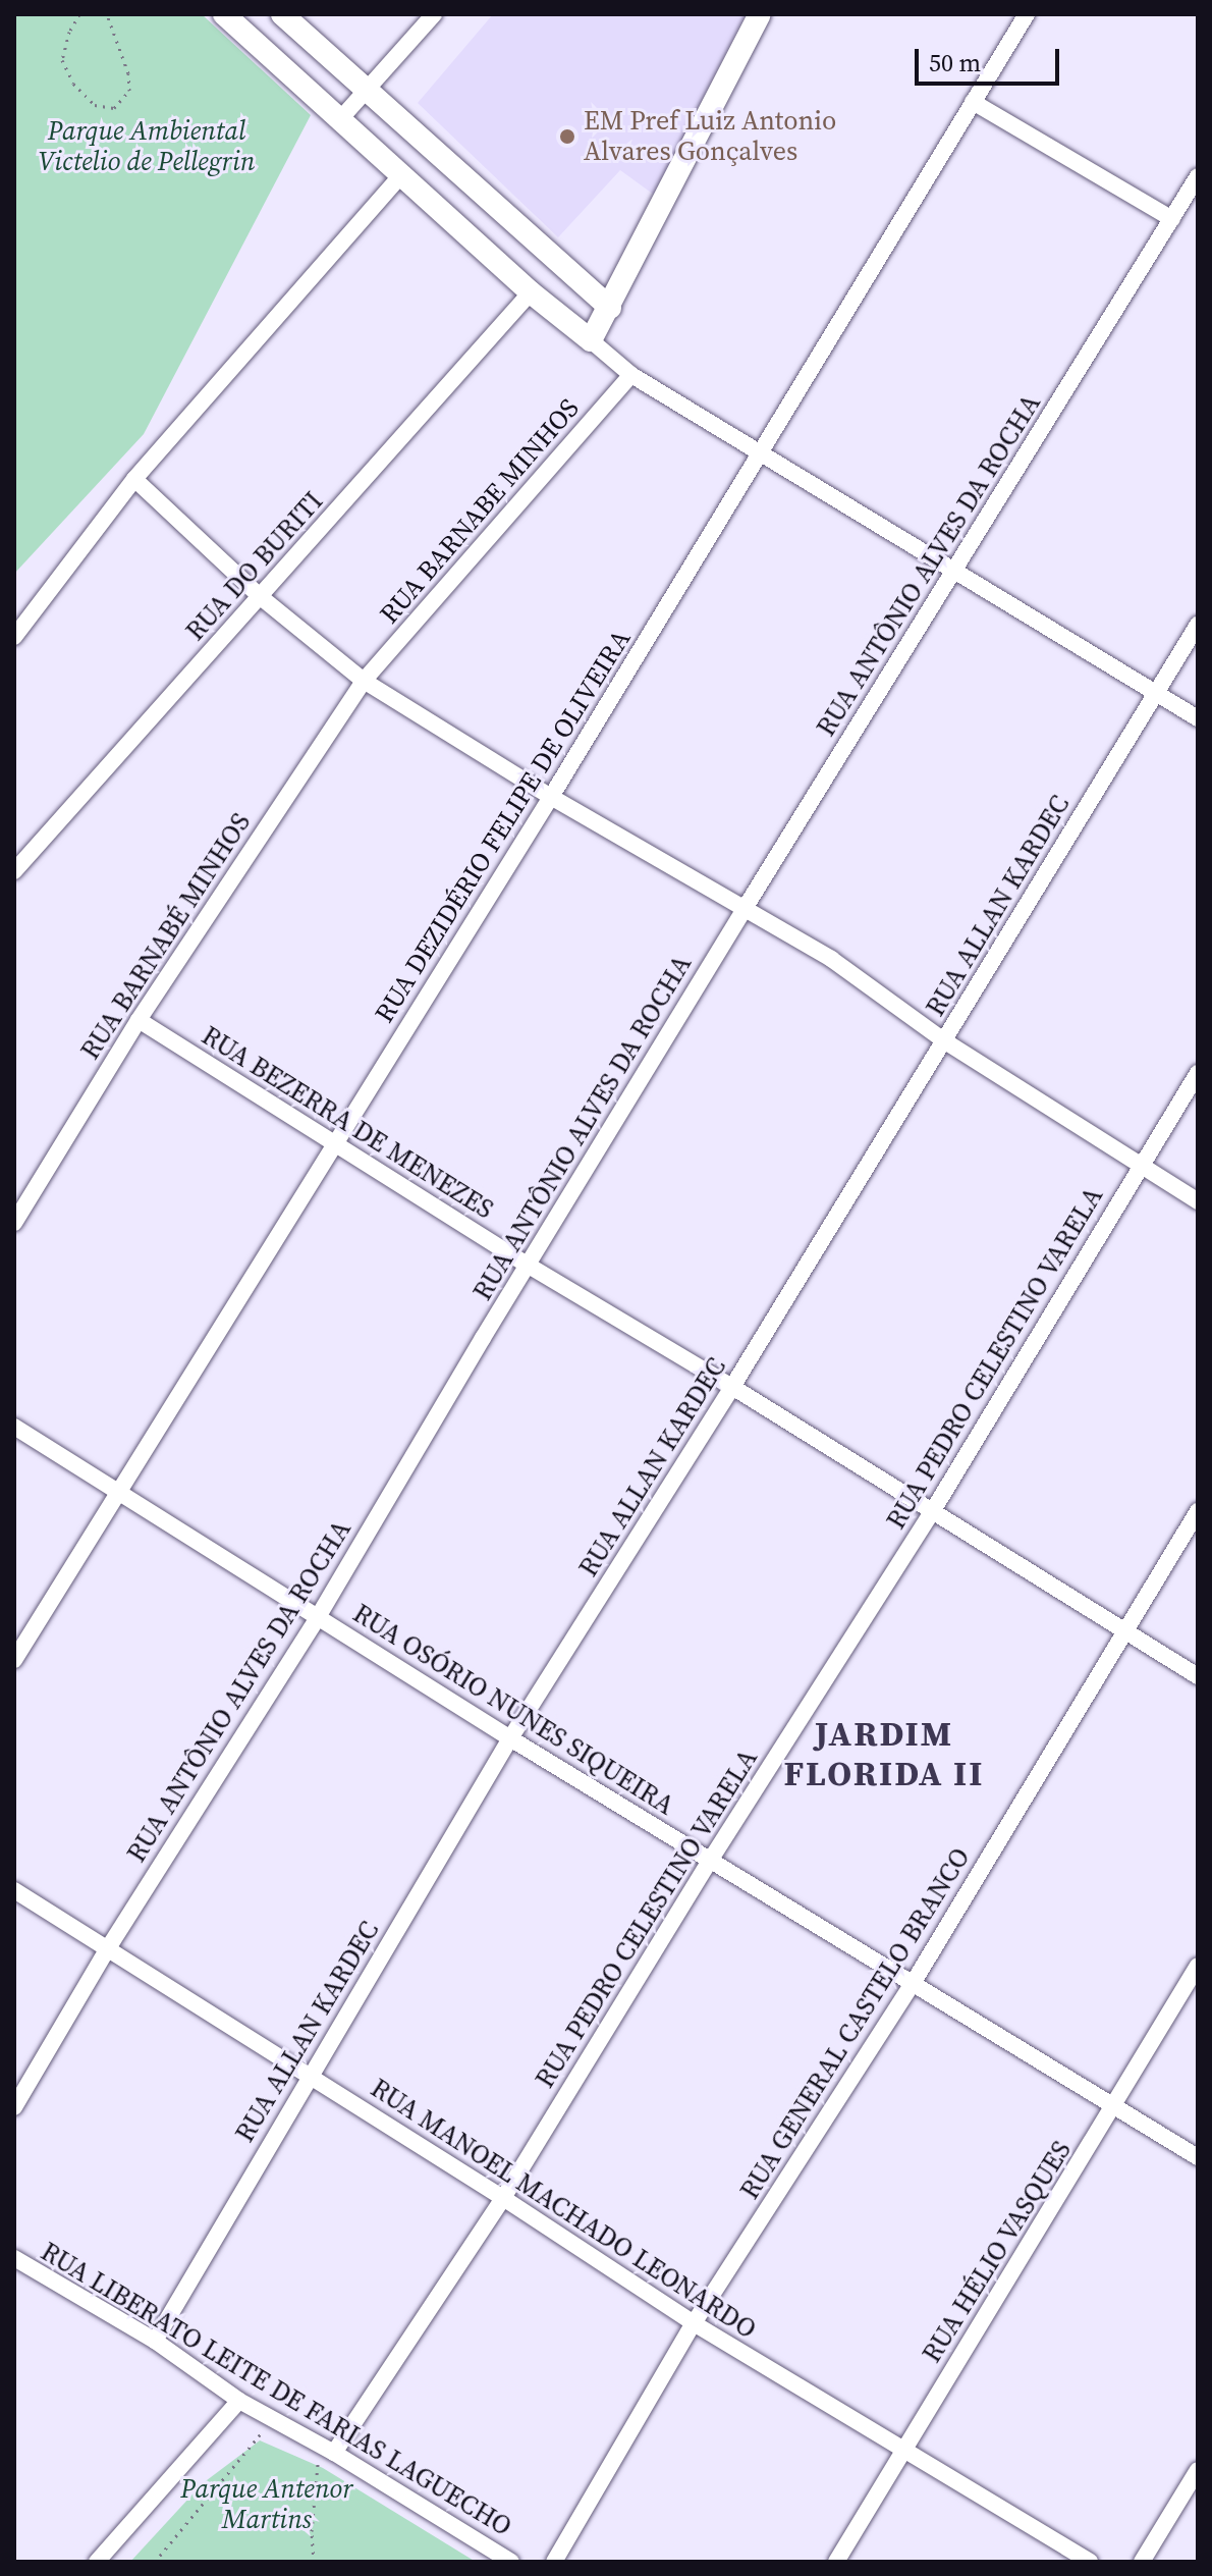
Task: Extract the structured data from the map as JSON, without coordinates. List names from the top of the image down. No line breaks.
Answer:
{"streets":{"street":["RUA BARNABE MINHOS","RUA ANTÔNIO ALVES DA ROCHA","RUA DO BURITI","RUA DEZIDÉRIO FELIPE DE OLIVEIRA","RUA ALLAN KARDEC","RUA BARNABÉ MINHOS","RUA BEZERRA DE MENEZES","RUA PEDRO CELESTINO VARELA","RUA OSÓRIO NUNES SIQUEIRA","RUA GENERAL CASTELO BRANCO","RUA MANOEL MACHADO LEONARDO","RUA HÉLIO VASQUES","RUA LIBERATO LEITE DE FARIAS LAGUECHO"]},"crossings":[["RUA BARNABE MINHOS","RUA BARNABÉ MINHOS"],["RUA ANTÔNIO ALVES DA ROCHA","RUA BEZERRA DE MENEZES"],["RUA ANTÔNIO ALVES DA ROCHA","RUA OSÓRIO NUNES SIQUEIRA"],["RUA ANTÔNIO ALVES DA ROCHA","RUA MANOEL MACHADO LEONARDO"],["RUA DEZIDÉRIO FELIPE DE OLIVEIRA","RUA BEZERRA DE MENEZES"],["RUA DEZIDÉRIO FELIPE DE OLIVEIRA","RUA OSÓRIO NUNES SIQUEIRA"],["RUA ALLAN KARDEC","RUA BEZERRA DE MENEZES"],["RUA ALLAN KARDEC","RUA OSÓRIO NUNES SIQUEIRA"],["RUA ALLAN KARDEC","RUA MANOEL MACHADO LEONARDO"],["RUA ALLAN KARDEC","RUA LIBERATO LEITE DE FARIAS LAGUECHO"],["RUA BARNABÉ MINHOS","RUA BEZERRA DE MENEZES"],["RUA BEZERRA DE MENEZES","RUA PEDRO CELESTINO VARELA"],["RUA BEZERRA DE MENEZES","RUA GENERAL CASTELO BRANCO"],["RUA PEDRO CELESTINO VARELA","RUA OSÓRIO NUNES SIQUEIRA"],["RUA PEDRO CELESTINO VARELA","RUA MANOEL MACHADO LEONARDO"],["RUA PEDRO CELESTINO VARELA","RUA LIBERATO LEITE DE FARIAS LAGUECHO"],["RUA OSÓRIO NUNES SIQUEIRA","RUA GENERAL CASTELO BRANCO"],["RUA OSÓRIO NUNES SIQUEIRA","RUA HÉLIO VASQUES"],["RUA GENERAL CASTELO BRANCO","RUA MANOEL MACHADO LEONARDO"],["RUA MANOEL MACHADO LEONARDO","RUA HÉLIO VASQUES"]],"districts":["JARDIM FLORIDA II"],"parks":["Parque Ambiental Victelio de Pellegrin","Parque Antenor Martins"],"places":["EM Pref Luiz Antonio Alvares Gonçalves"],"scale_bar":"50 m"}
